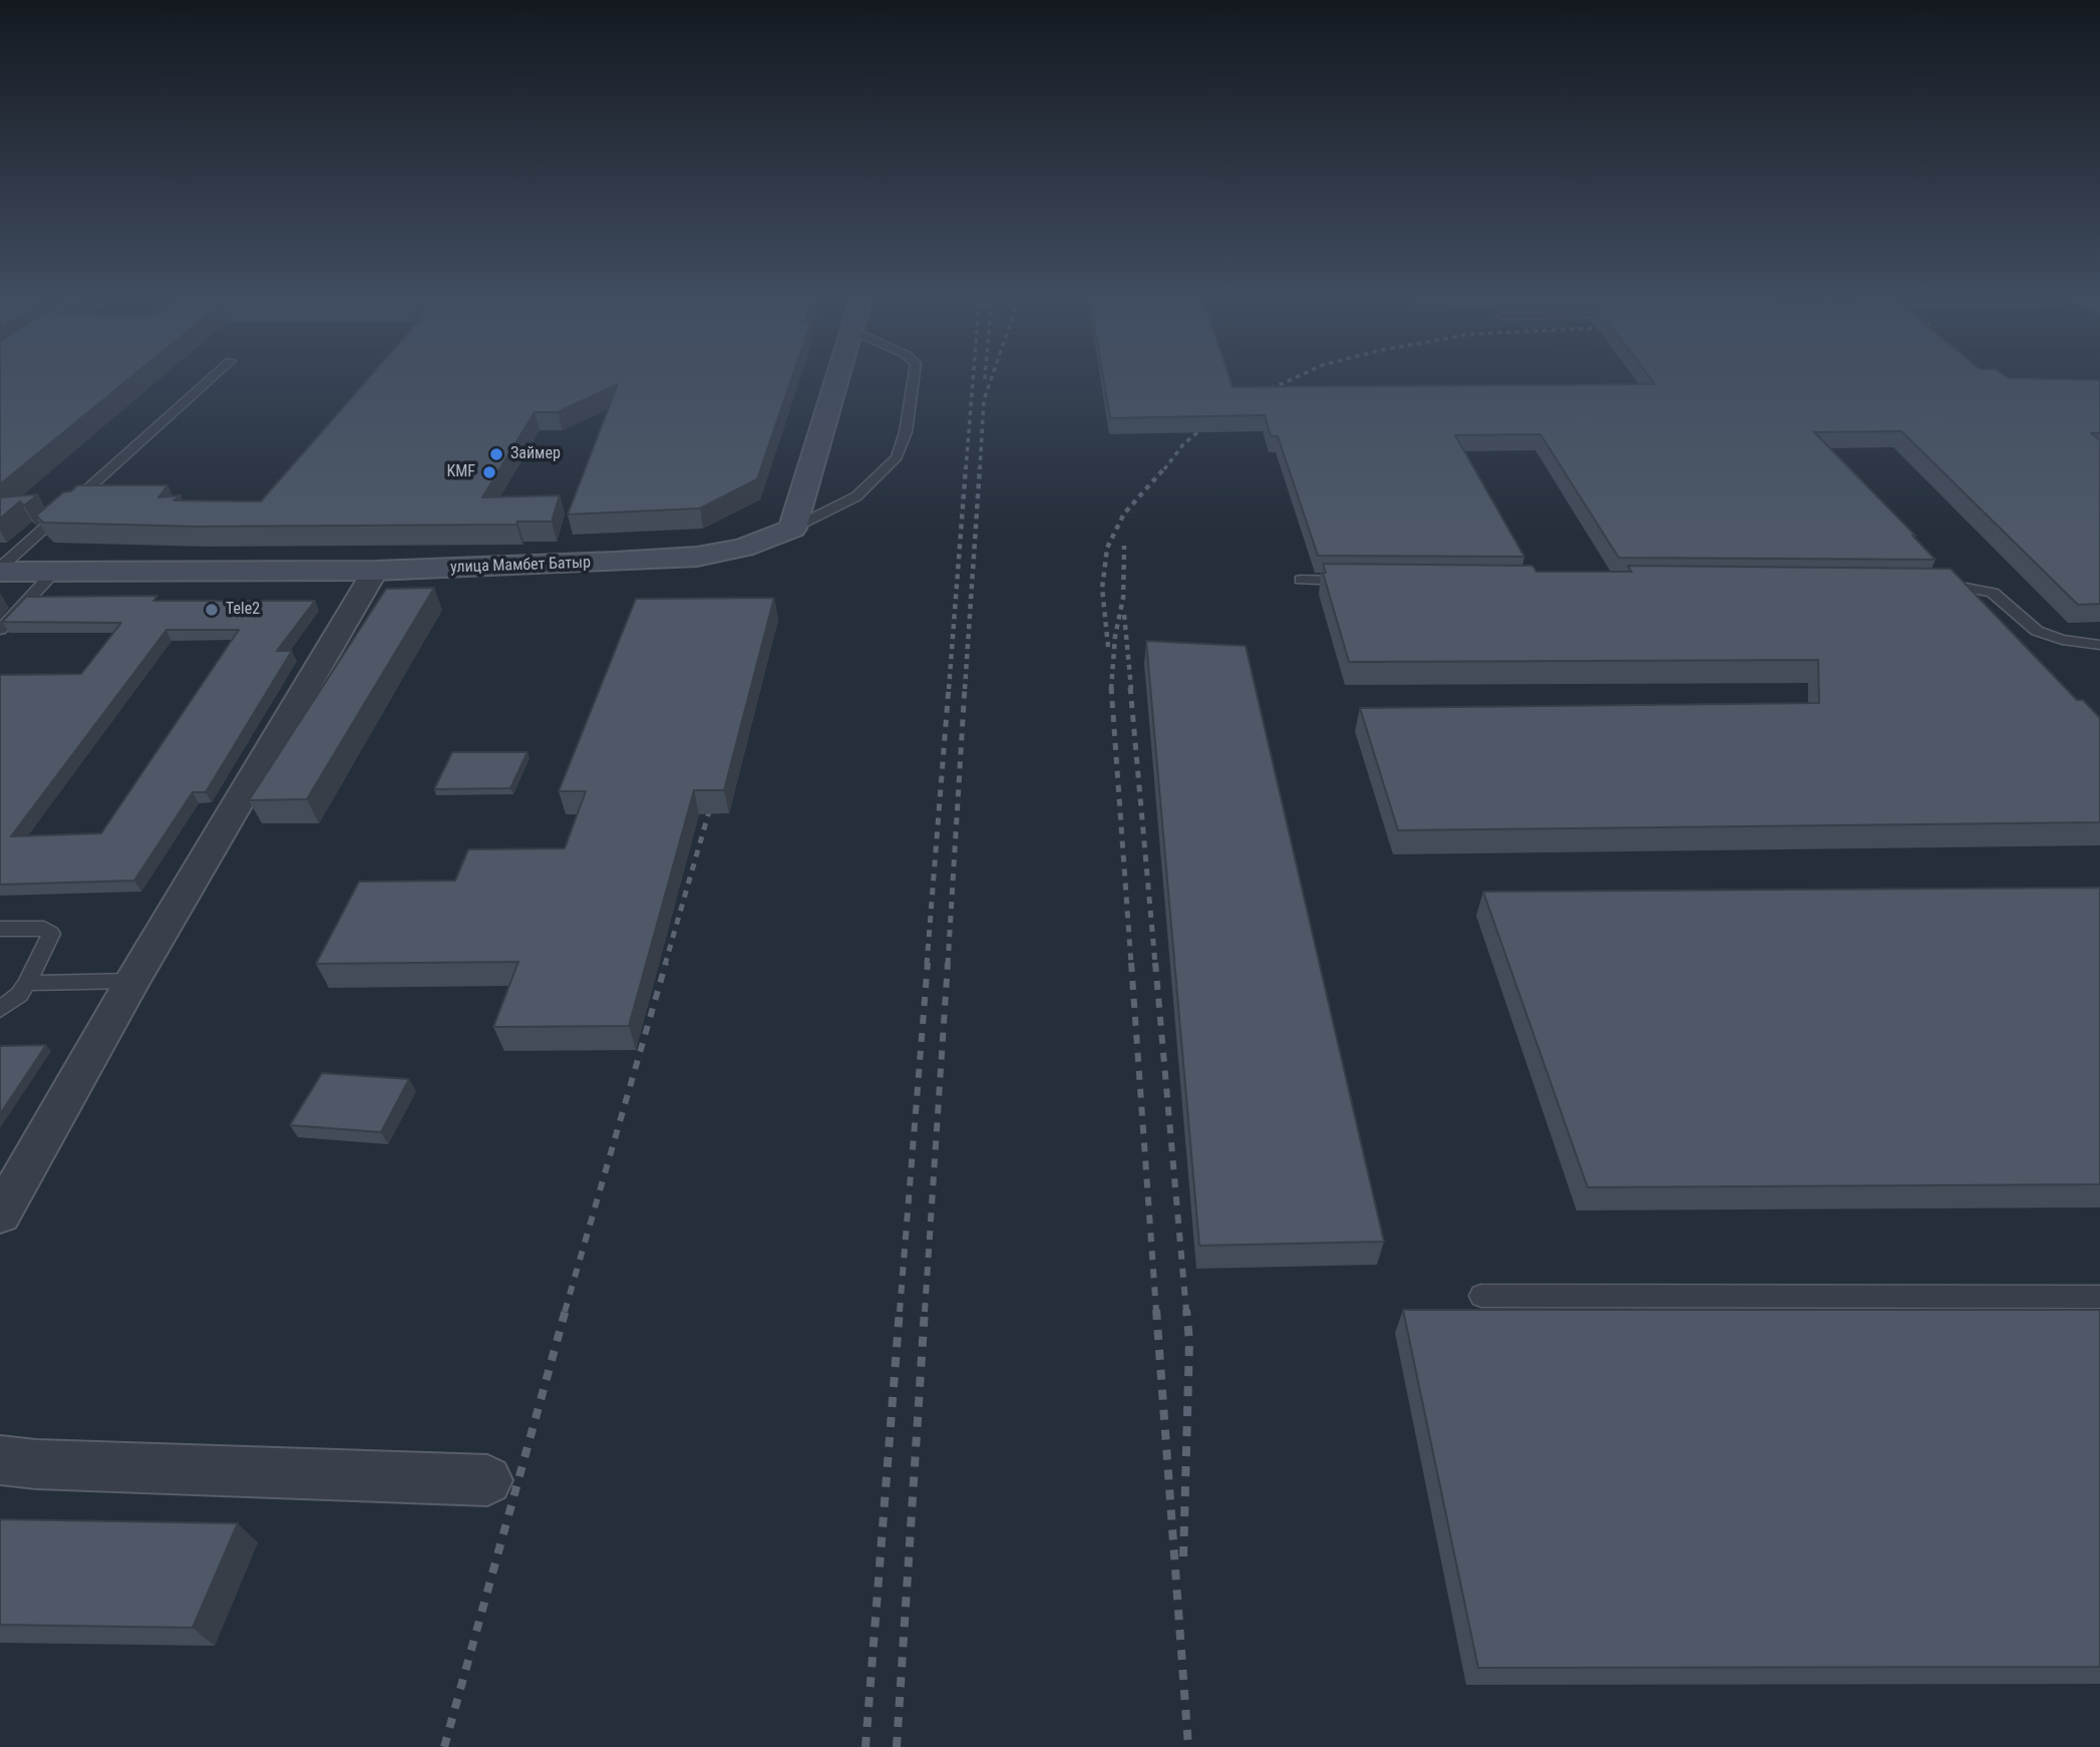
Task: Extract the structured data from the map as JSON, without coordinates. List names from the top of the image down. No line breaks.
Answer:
{"streets":{"main road":["улица Мамбет Батыр"]},"places":["Займер","KMF","Tele2"]}
